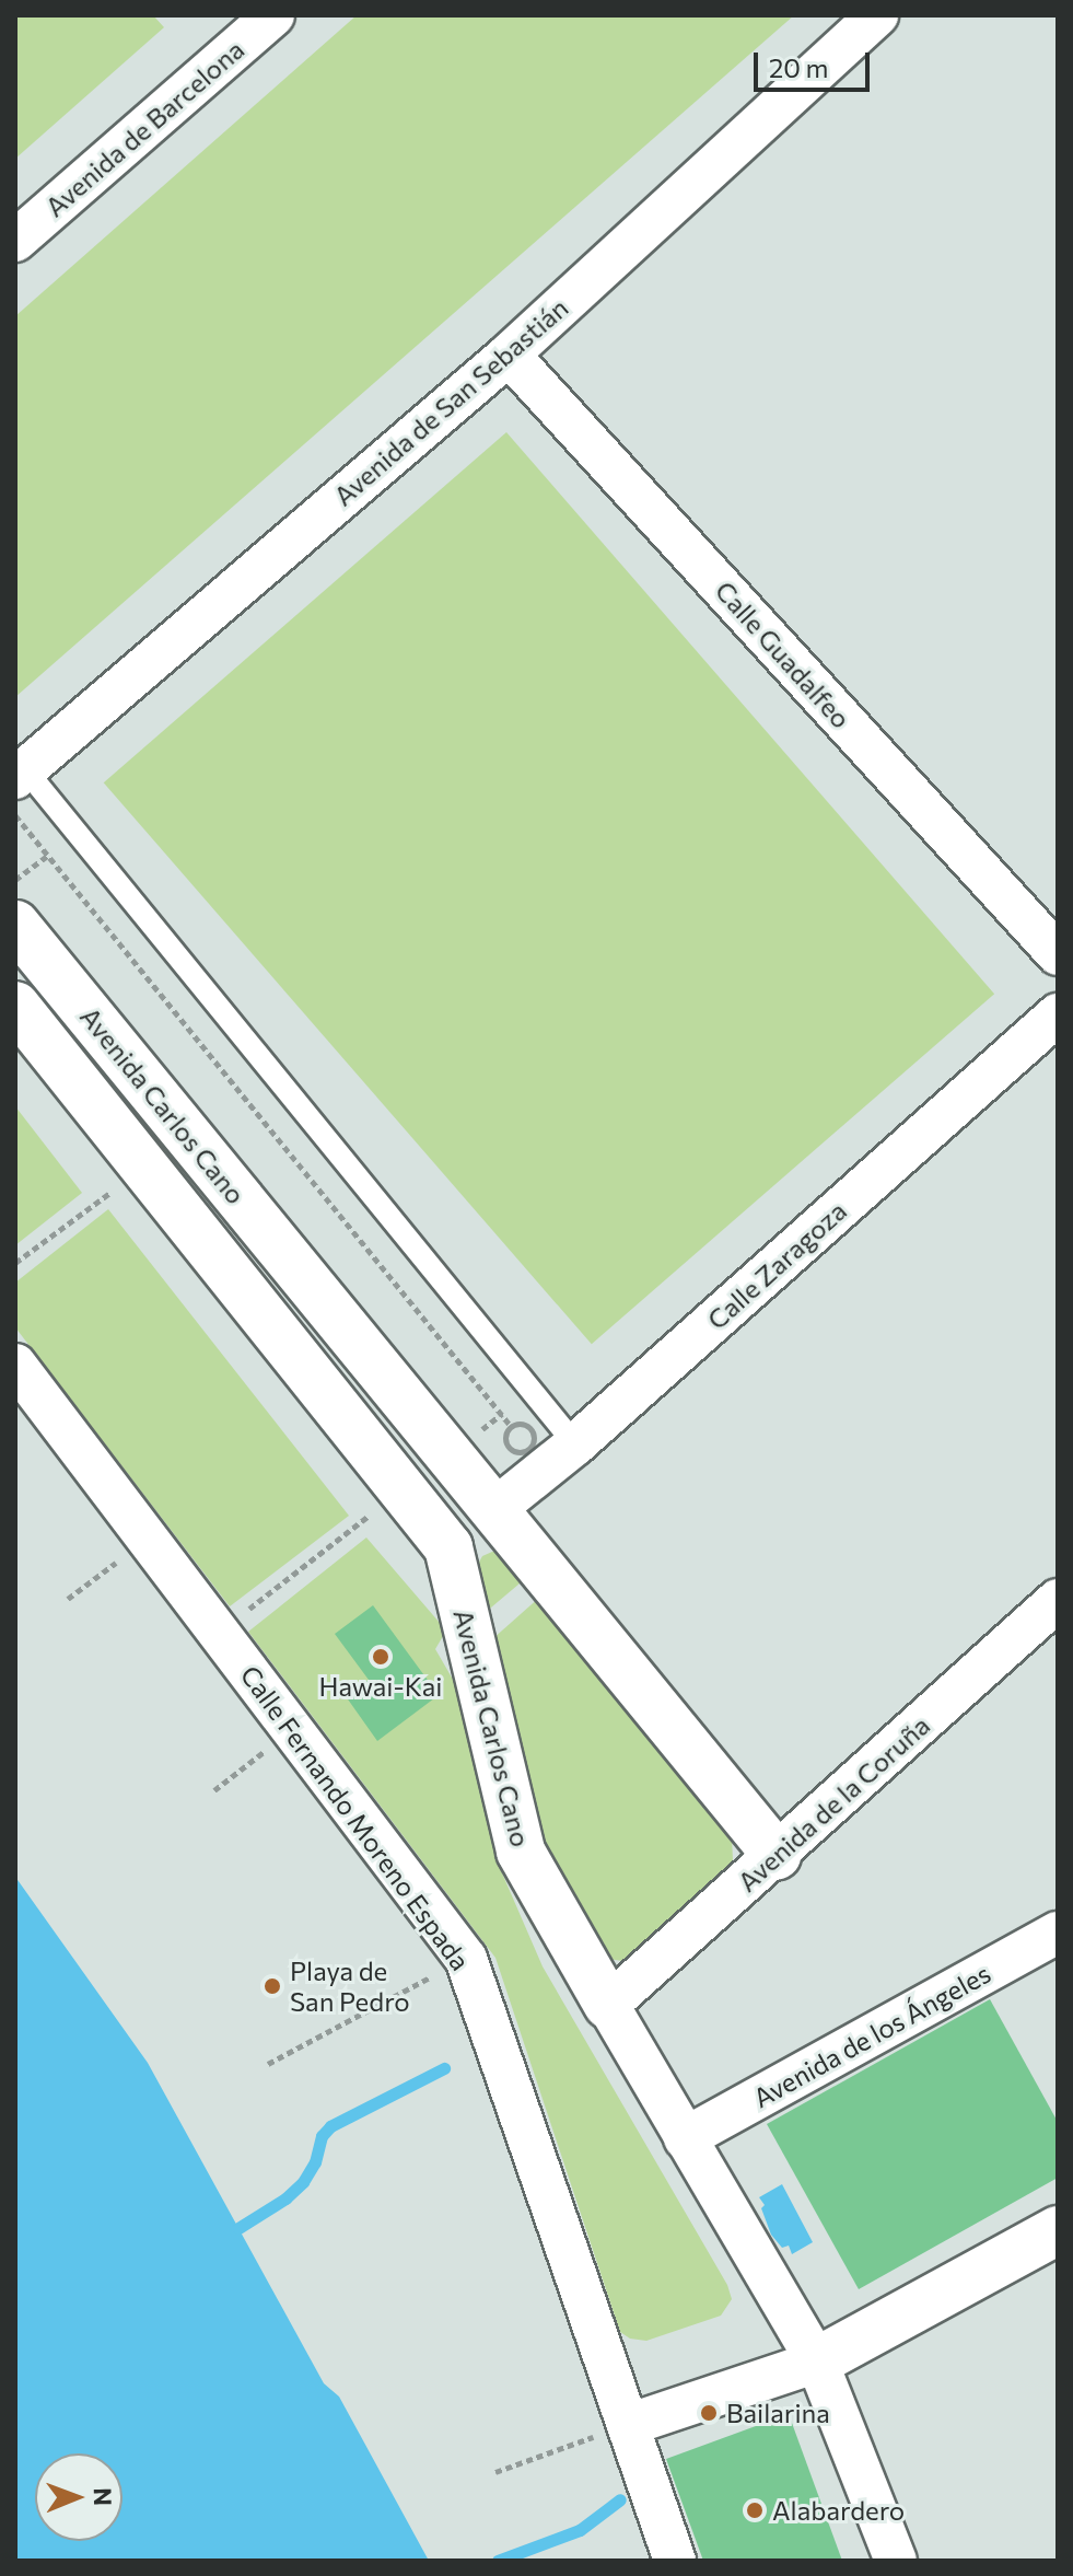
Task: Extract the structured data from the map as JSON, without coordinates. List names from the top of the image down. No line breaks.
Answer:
{"streets":{"street":["Avenida de Barcelona","Avenida de San Sebastián","Calle Guadalfeo","Avenida Carlos Cano","Calle Zaragoza","Avenida de la Coruña","Calle Fernando Moreno Espada","Avenida de los Ángeles"]},"crossings":[["Avenida de San Sebastián","Calle Guadalfeo"],["Avenida Carlos Cano","Calle Zaragoza"],["Avenida Carlos Cano","Avenida de la Coruña"],["Avenida Carlos Cano","Avenida de los Ángeles"]],"places":["Hawai-Kai","Playa de San Pedro","Bailarina","Alabardero"],"scale_bar":"20 m","north":"right"}
